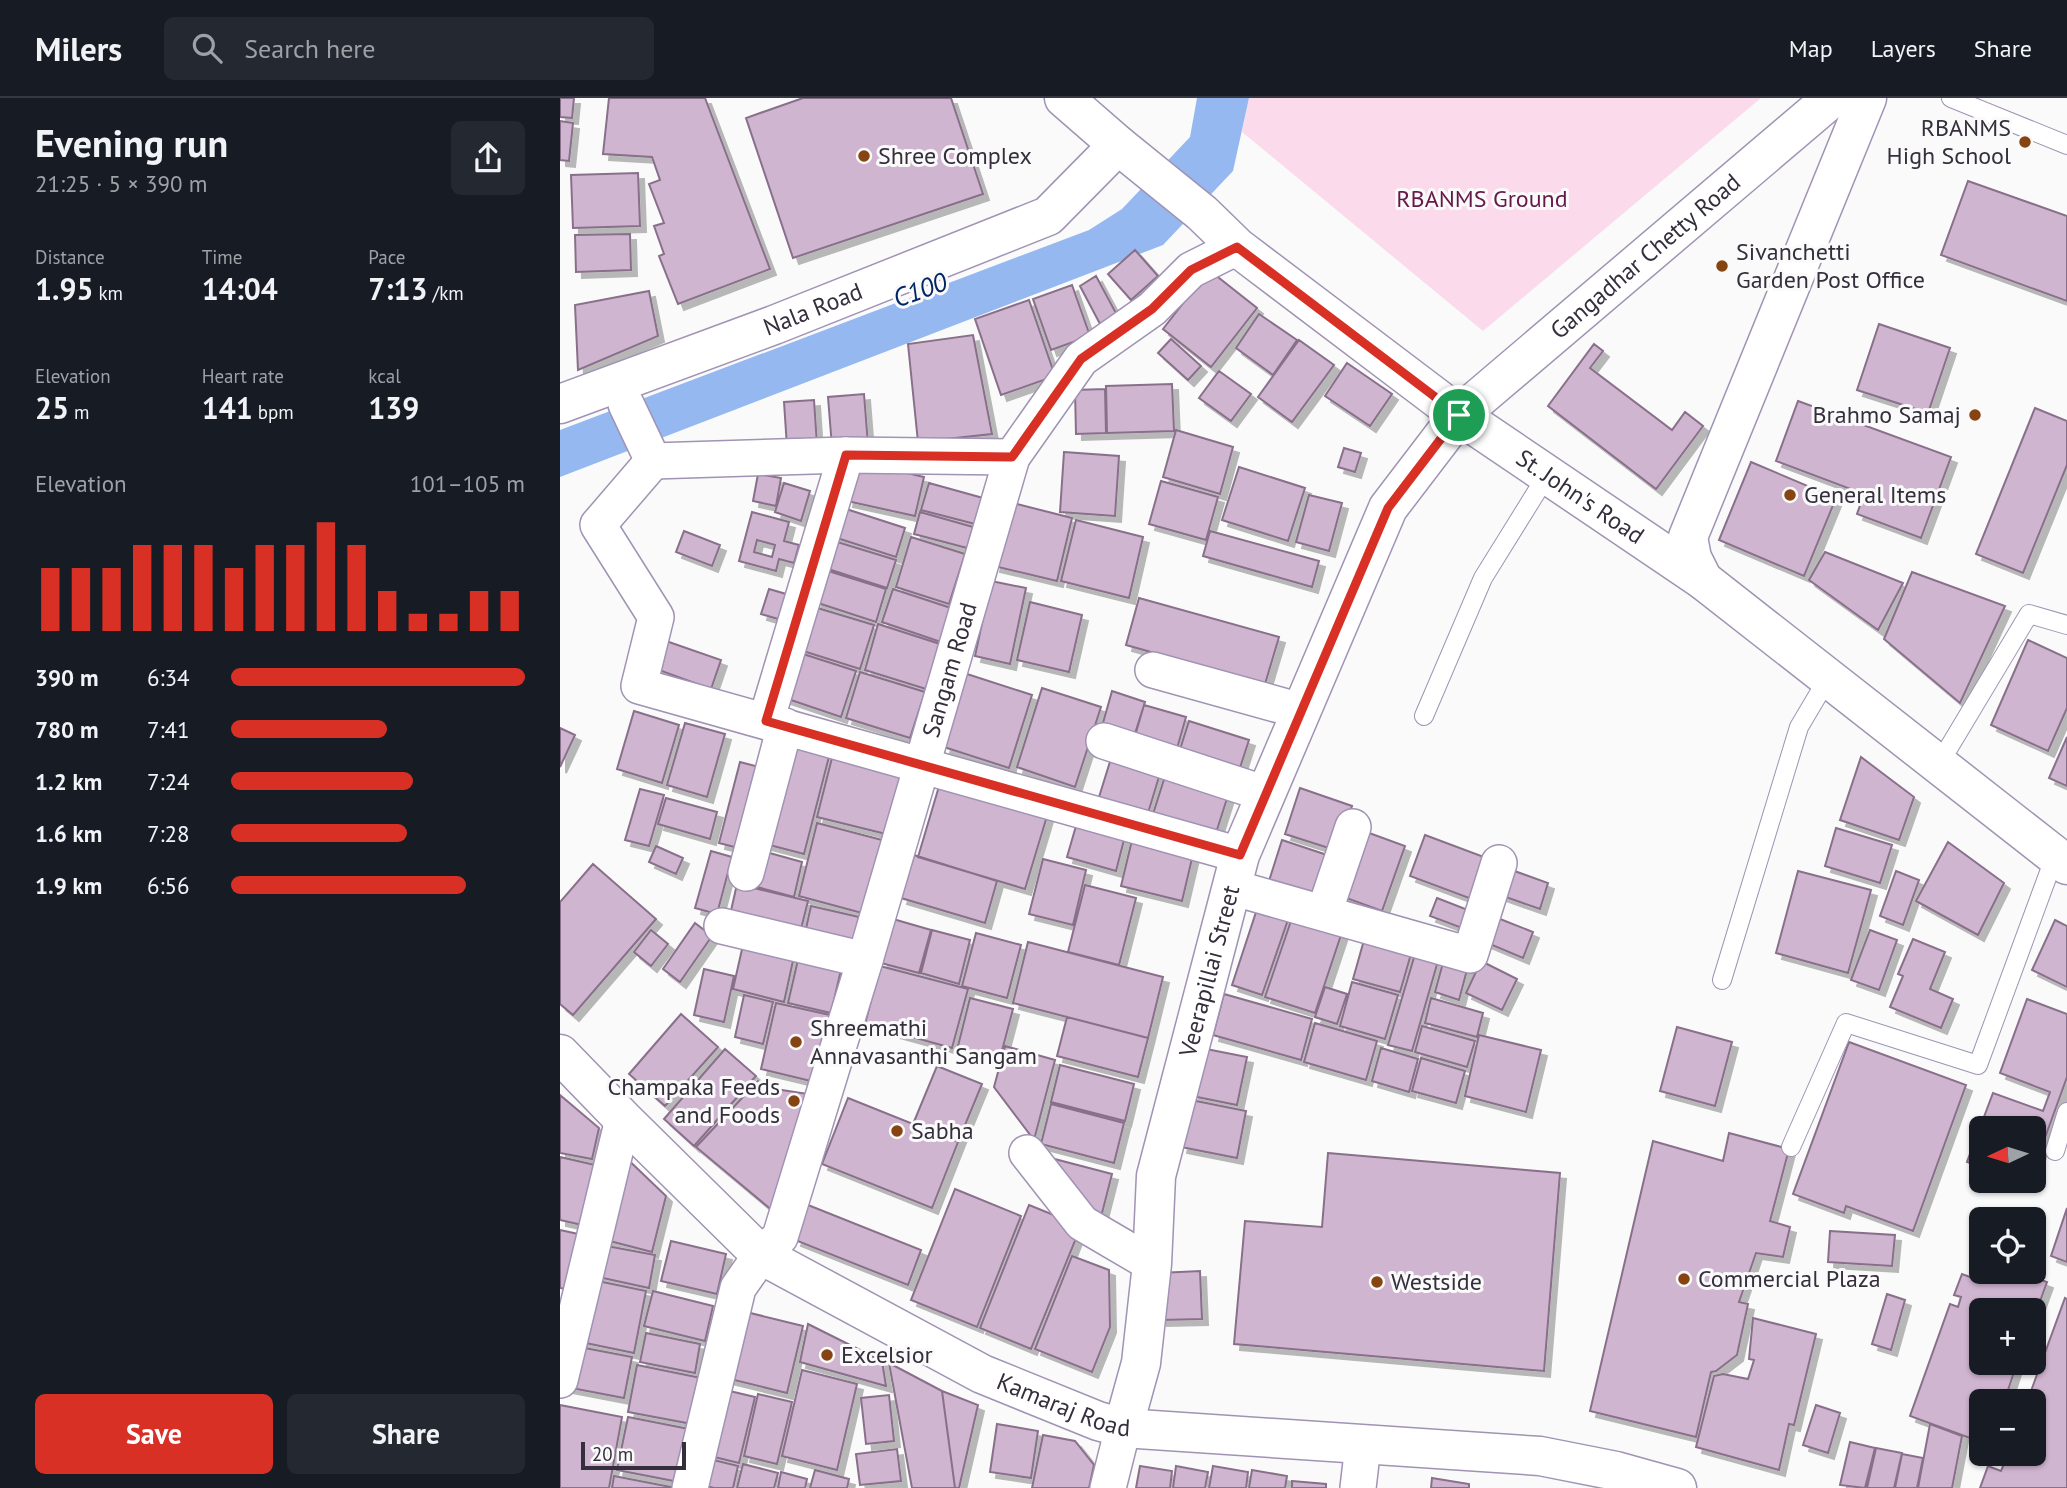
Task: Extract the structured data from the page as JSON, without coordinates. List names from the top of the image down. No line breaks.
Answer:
{"streets":{"street":["Gangadhar Chetty Road","Nala Road","St. John's Road","Sangam Road","Veerapillai Street","Kamaraj Road"]},"crossings":[["Gangadhar Chetty Road","St. John's Road"],["Gangadhar Chetty Road","Veerapillai Street"],["Nala Road","St. John's Road"],["St. John's Road","Sangam Road"],["St. John's Road","Veerapillai Street"],["Sangam Road","Kamaraj Road"],["Veerapillai Street","Kamaraj Road"]],"water":["C100"],"parks":["RBANMS Ground"],"places":["RBANMS High School","Shree Complex","Sivanchetti Garden Post Office","Brahmo Samaj","General Items","Shreemathi Annavasanthi Sangam","Champaka Feeds and Foods","Sabha","Commercial Plaza","Westside","Excelsior"],"scale_bar":"20 m","north":"left","page":{"header":"Milers","search":"Search here","nav":["Map","Layers","Share"],"heading":["Evening run","21:25 · 5 × 390 m"],"stats":[["Distance","1.95 km"],["Time","14:04"],["Pace","7:13 /km"],["Elevation","25 m"],["Heart rate","141 bpm"],["kcal","139"]],"chart":["Elevation","101–105 m"],"list":[{"name":"390 m","note":"6:34"},{"name":"780 m","note":"7:41"},{"name":"1.2 km","note":"7:24"},{"name":"1.6 km","note":"7:28"},{"name":"1.9 km","note":"6:56"}],"map_buttons":["+","−"],"buttons":["Save","Share"],"scale":"20 m"}}
